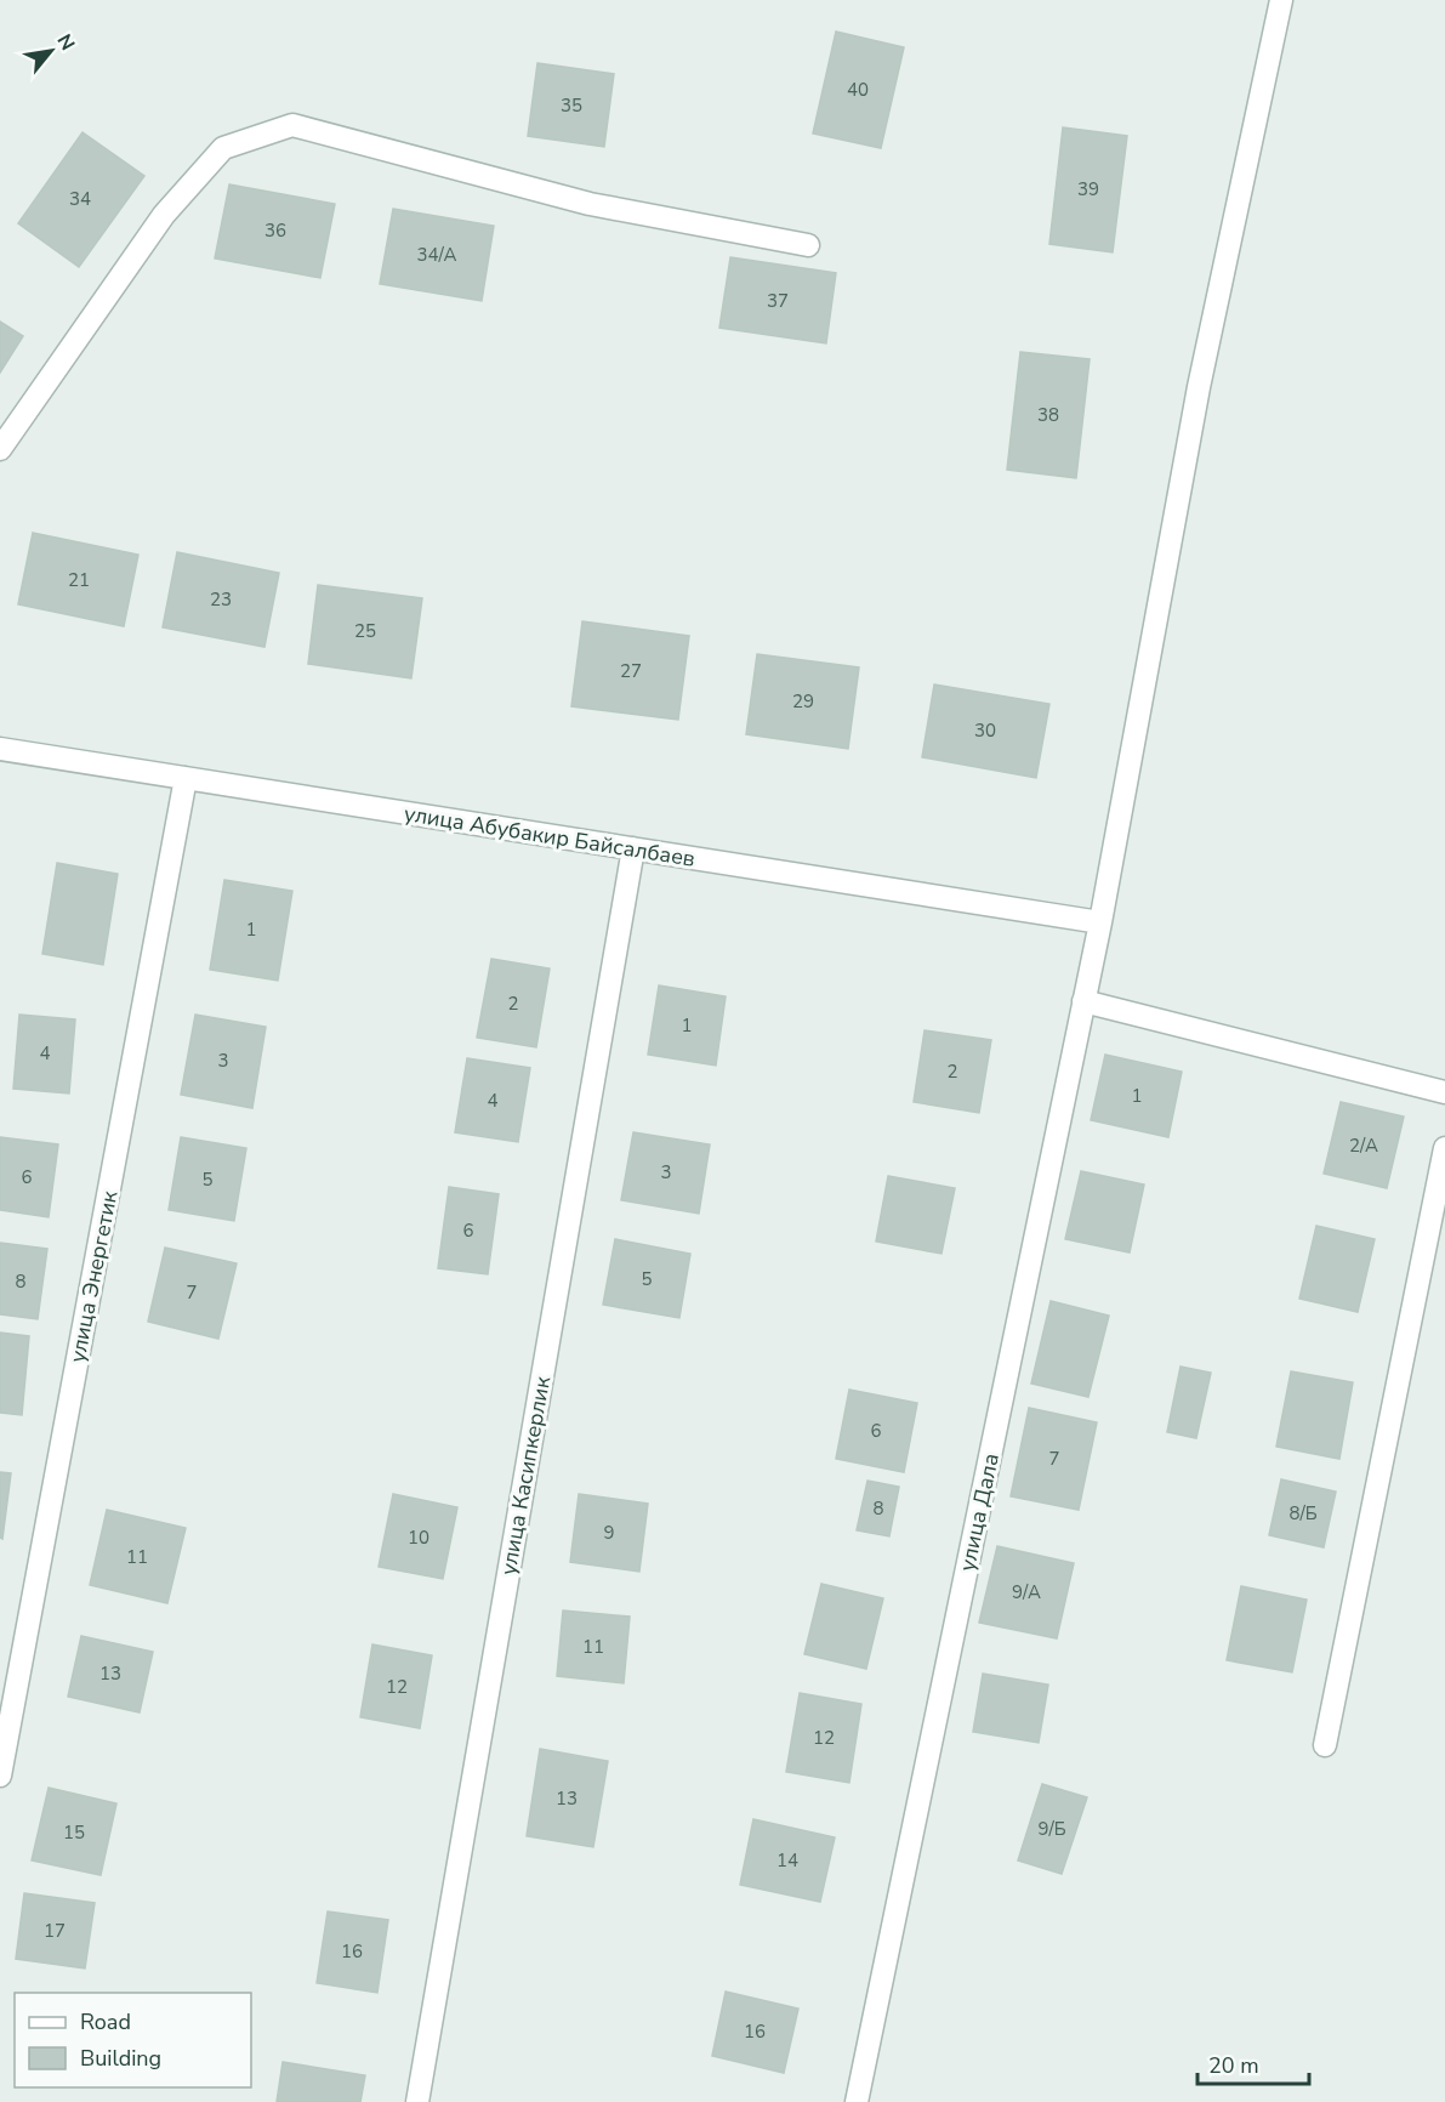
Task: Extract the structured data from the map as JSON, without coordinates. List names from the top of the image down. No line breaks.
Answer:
{"streets":{"street":["улица Абубакир Байсалбаев","улица Энергетик","улица Касипкерлик","улица Дала"]},"crossings":[["улица Абубакир Байсалбаев","улица Энергетик"],["улица Абубакир Байсалбаев","улица Касипкерлик"],["улица Абубакир Байсалбаев","улица Дала"]],"house_numbers":["40","35","39","34","36","34/А","37","38","21","23","25","27","29","30","1","2","1","4","3","2","1","4","2/А","3","6","5","6","5","8","7","6","7","8","8/Б","9","10","11","9/А","11","13","12","12","13","9/Б","15","14","17","16","16"],"legend":["Road","Building"],"scale_bar":"20 m","north":"top right"}
